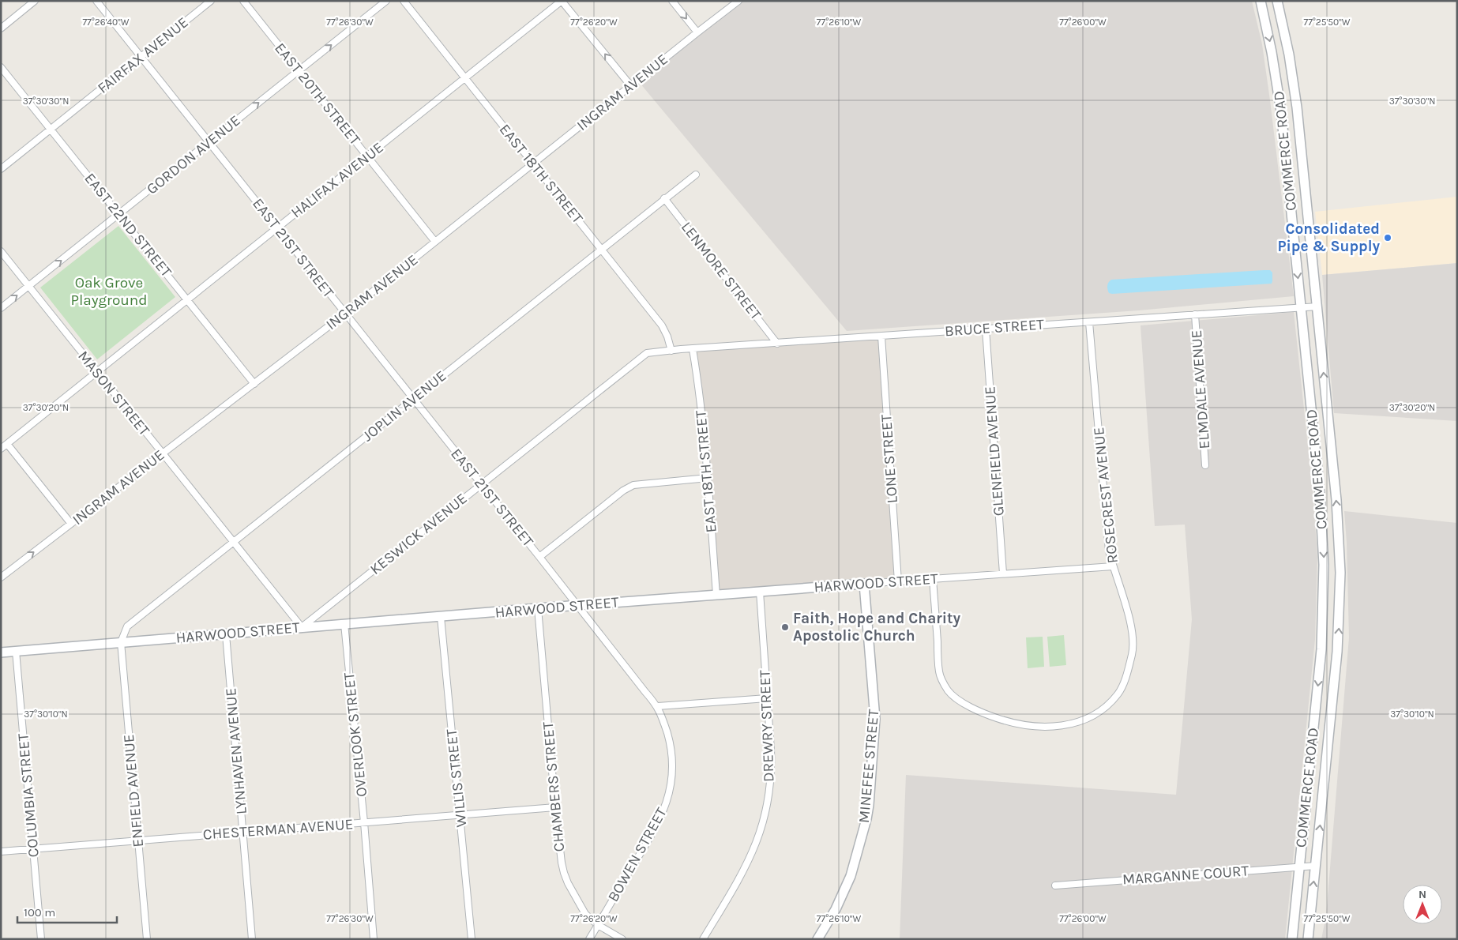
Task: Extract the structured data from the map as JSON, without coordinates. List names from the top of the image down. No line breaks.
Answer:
{"streets":{"main road":["COMMERCE ROAD","HARWOOD STREET","MINEFEE STREET"],"street":["FAIRFAX AVENUE","INGRAM AVENUE","EAST 20TH STREET","GORDON AVENUE","EAST 18TH STREET","HALIFAX AVENUE","EAST 22ND STREET","EAST 21ST STREET","LENMORE STREET","BRUCE STREET","ELMDALE AVENUE","MASON STREET","JOPLIN AVENUE","GLENFIELD AVENUE","LONE STREET","ROSECREST AVENUE","KESWICK AVENUE","DREWRY STREET","OVERLOOK STREET","LYNHAVEN AVENUE","WILLIS STREET","CHAMBERS STREET","ENFIELD AVENUE","COLUMBIA STREET","CHESTERMAN AVENUE","BOWEN STREET","MARGANNE COURT"]},"crossings":[["FAIRFAX AVENUE","EAST 22ND STREET"],["FAIRFAX AVENUE","EAST 21ST STREET"],["INGRAM AVENUE","EAST 20TH STREET"],["INGRAM AVENUE","EAST 18TH STREET"],["INGRAM AVENUE","EAST 22ND STREET"],["INGRAM AVENUE","EAST 21ST STREET"],["INGRAM AVENUE","MASON STREET"],["EAST 20TH STREET","GORDON AVENUE"],["EAST 20TH STREET","HALIFAX AVENUE"],["COMMERCE ROAD","BRUCE STREET"],["COMMERCE ROAD","MARGANNE COURT"],["GORDON AVENUE","EAST 22ND STREET"],["GORDON AVENUE","EAST 21ST STREET"],["GORDON AVENUE","MASON STREET"],["EAST 18TH STREET","HALIFAX AVENUE"],["EAST 18TH STREET","BRUCE STREET"],["EAST 18TH STREET","JOPLIN AVENUE"],["EAST 18TH STREET","KESWICK AVENUE"],["EAST 18TH STREET","HARWOOD STREET"],["HALIFAX AVENUE","EAST 22ND STREET"],["HALIFAX AVENUE","EAST 21ST STREET"],["HALIFAX AVENUE","MASON STREET"],["EAST 21ST STREET","JOPLIN AVENUE"],["EAST 21ST STREET","KESWICK AVENUE"],["EAST 21ST STREET","HARWOOD STREET"],["EAST 21ST STREET","BOWEN STREET"],["LENMORE STREET","BRUCE STREET"],["LENMORE STREET","JOPLIN AVENUE"],["BRUCE STREET","ELMDALE AVENUE"],["BRUCE STREET","GLENFIELD AVENUE"],["BRUCE STREET","LONE STREET"],["BRUCE STREET","ROSECREST AVENUE"],["BRUCE STREET","KESWICK AVENUE"],["MASON STREET","JOPLIN AVENUE"],["MASON STREET","KESWICK AVENUE"],["MASON STREET","HARWOOD STREET"],["JOPLIN AVENUE","HARWOOD STREET"],["JOPLIN AVENUE","ENFIELD AVENUE"],["GLENFIELD AVENUE","HARWOOD STREET"],["LONE STREET","HARWOOD STREET"],["ROSECREST AVENUE","HARWOOD STREET"],["KESWICK AVENUE","HARWOOD STREET"],["HARWOOD STREET","DREWRY STREET"],["HARWOOD STREET","OVERLOOK STREET"],["HARWOOD STREET","LYNHAVEN AVENUE"],["HARWOOD STREET","MINEFEE STREET"],["HARWOOD STREET","WILLIS STREET"],["HARWOOD STREET","CHAMBERS STREET"],["HARWOOD STREET","ENFIELD AVENUE"],["HARWOOD STREET","COLUMBIA STREET"],["HARWOOD STREET","BOWEN STREET"],["OVERLOOK STREET","CHESTERMAN AVENUE"],["LYNHAVEN AVENUE","CHESTERMAN AVENUE"],["WILLIS STREET","CHESTERMAN AVENUE"],["CHAMBERS STREET","CHESTERMAN AVENUE"],["CHAMBERS STREET","BOWEN STREET"],["ENFIELD AVENUE","CHESTERMAN AVENUE"],["COLUMBIA STREET","CHESTERMAN AVENUE"]],"one_way":["GORDON AVENUE"],"parks":["Oak Grove Playground"],"places":["Consolidated Pipe & Supply","Faith, Hope and Charity Apostolic Church"],"scale_bar":"100 m","north":"top","coordinates":["77°26'40\"W","77°26'30\"W","77°26'20\"W","77°26'10\"W","77°26'00\"W","77°25'50\"W","37°30'30\"N","37°30'20\"N","37°30'10\"N"]}
